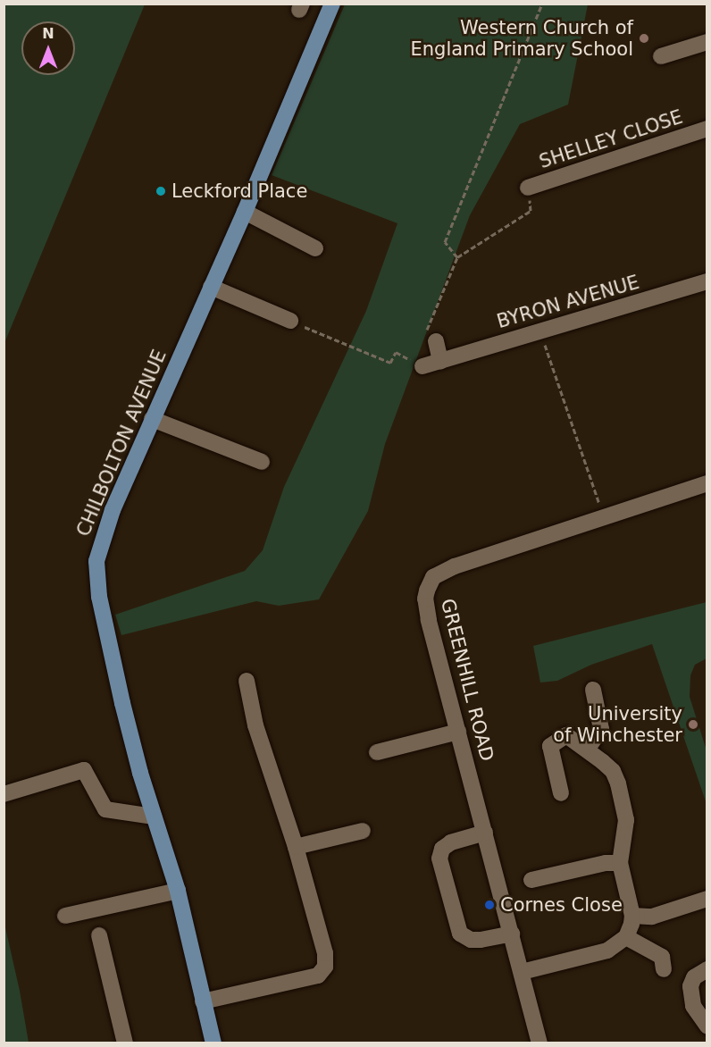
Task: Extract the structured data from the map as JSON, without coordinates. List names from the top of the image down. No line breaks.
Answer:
{"streets":{"main road":["CHILBOLTON AVENUE"],"street":["SHELLEY CLOSE","BYRON AVENUE","GREENHILL ROAD"]},"places":["Western Church of England Primary School","Leckford Place","University of Winchester","Cornes Close"],"north":"top"}
